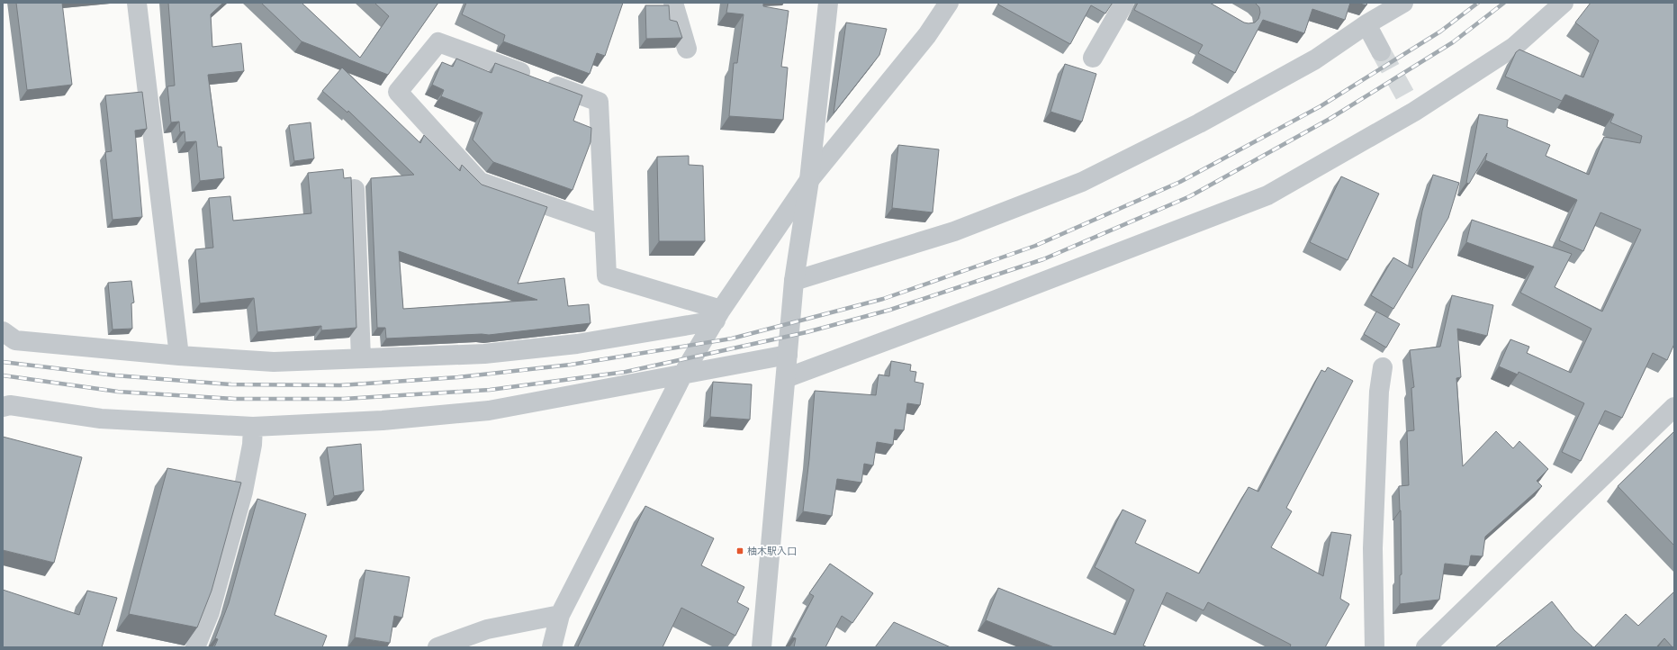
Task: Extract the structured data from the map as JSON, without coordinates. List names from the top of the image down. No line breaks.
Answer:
{"places":{"transit":["柚木駅入口"]}}
